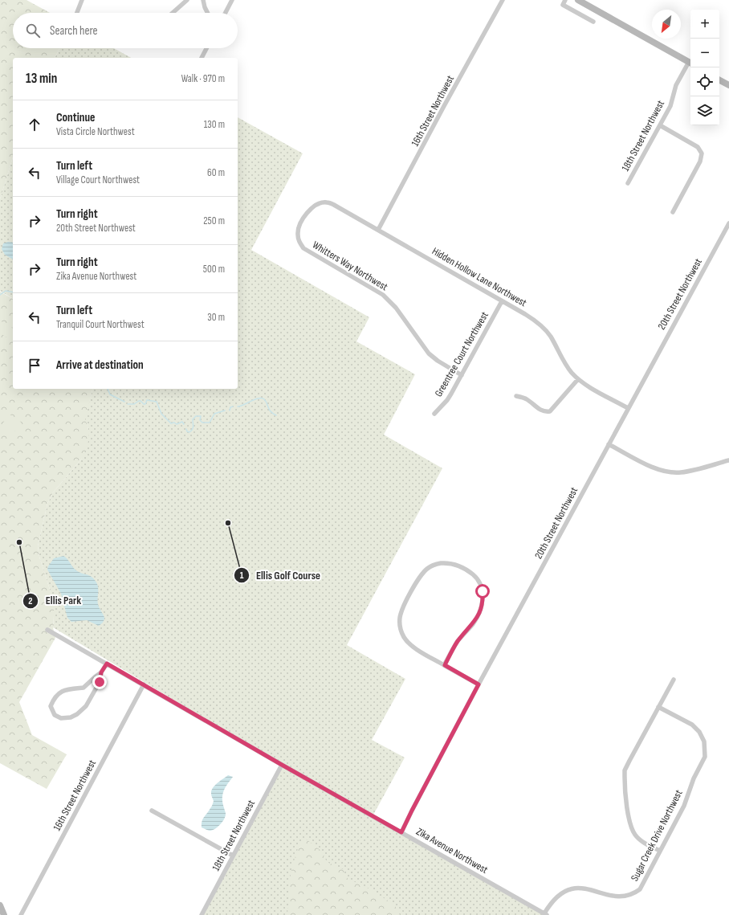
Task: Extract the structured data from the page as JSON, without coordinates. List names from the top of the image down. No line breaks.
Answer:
{"streets":{"street":["16th Street Northwest","18th Street Northwest","Whitters Way Northwest","Hidden Hollow Lane Northwest","20th Street Northwest","Greentree Court Northwest","Sugar Creek Drive Northwest","Zika Avenue Northwest"]},"crossings":[["16th Street Northwest","Hidden Hollow Lane Northwest"],["16th Street Northwest","Zika Avenue Northwest"],["18th Street Northwest","Zika Avenue Northwest"],["Whitters Way Northwest","Hidden Hollow Lane Northwest"],["Whitters Way Northwest","Greentree Court Northwest"],["Hidden Hollow Lane Northwest","20th Street Northwest"],["Hidden Hollow Lane Northwest","Greentree Court Northwest"],["20th Street Northwest","Zika Avenue Northwest"]],"places":["Ellis Golf Course","Ellis Park"],"north":"bottom left","page":{"map_buttons":["+","−"],"search":"Search here","heading":["13 min","Walk · 970 m"],"list":[["Continue","Vista Circle Northwest","130 m"],["Turn left","Village Court Northwest","60 m"],["Turn right","20th Street Northwest","250 m"],["Turn right","Zika Avenue Northwest","500 m"],["Turn left","Tranquil Court Northwest","30 m"],"Arrive at destination"]}}
